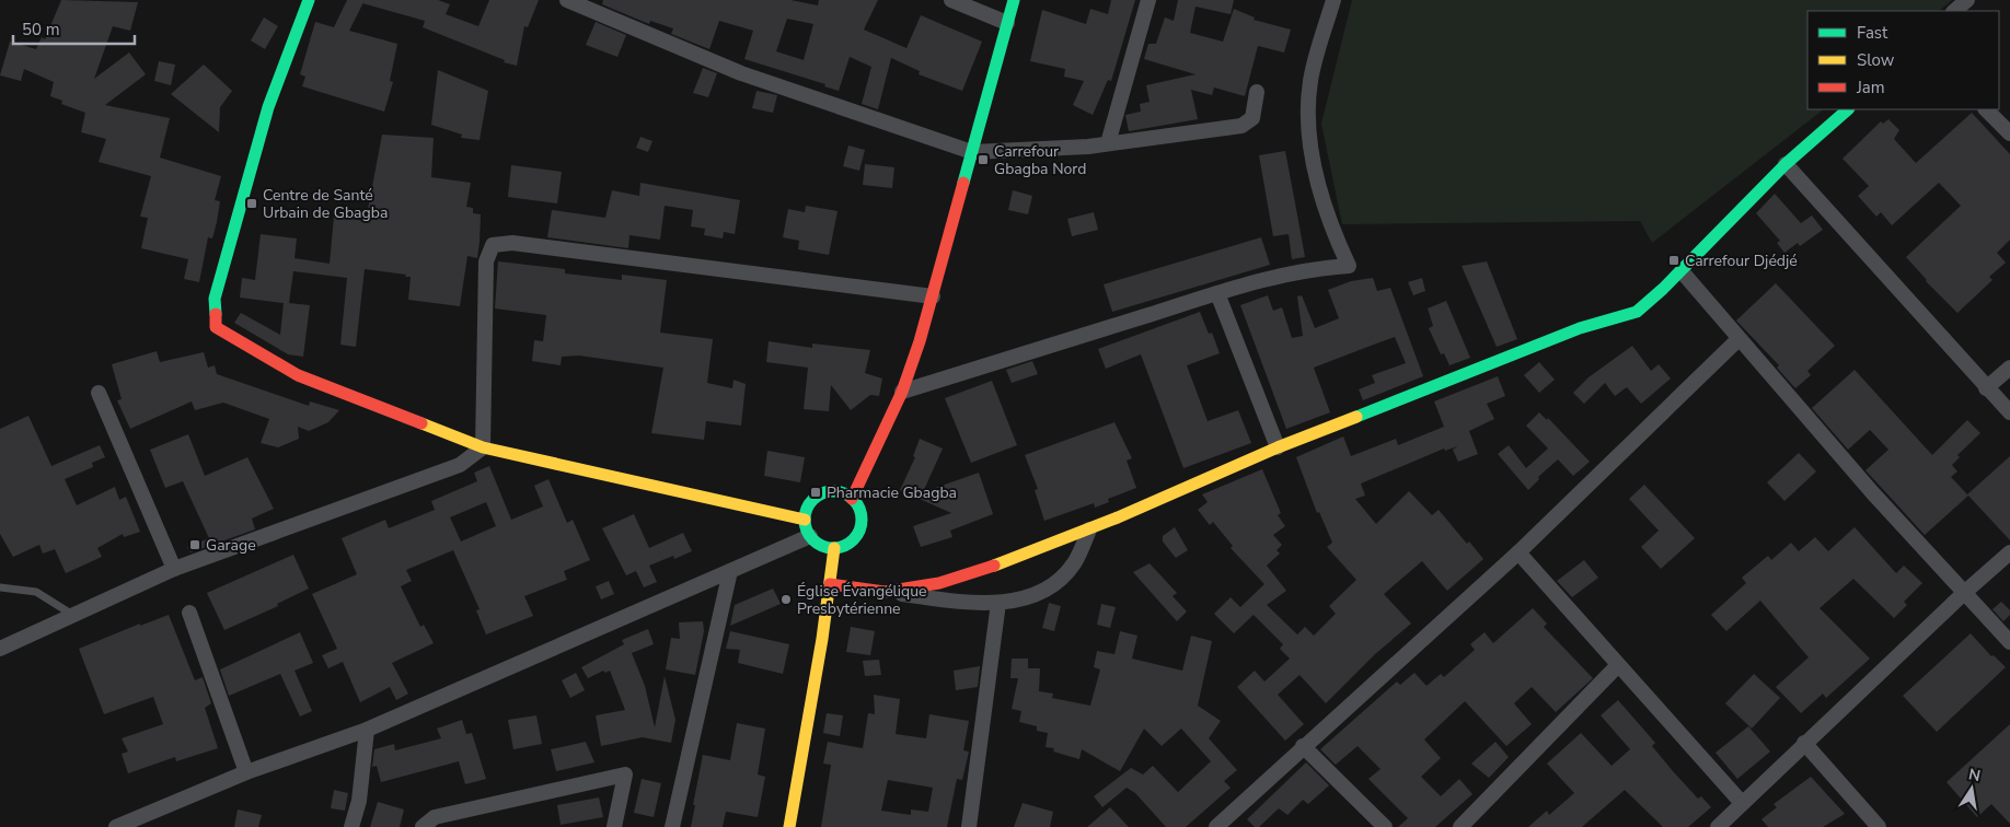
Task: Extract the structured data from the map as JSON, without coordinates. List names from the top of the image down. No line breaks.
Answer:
{"places":{"transit":["Carrefour Gbagba Nord","Centre de Santé Urbain de Gbagba","Carrefour Djédjé","Pharmacie Gbagba","Garage"],"other":["Église Évangélique Presbytérienne"]},"legend":["Fast","Slow","Jam"],"scale_bar":"50 m","north":"top"}
